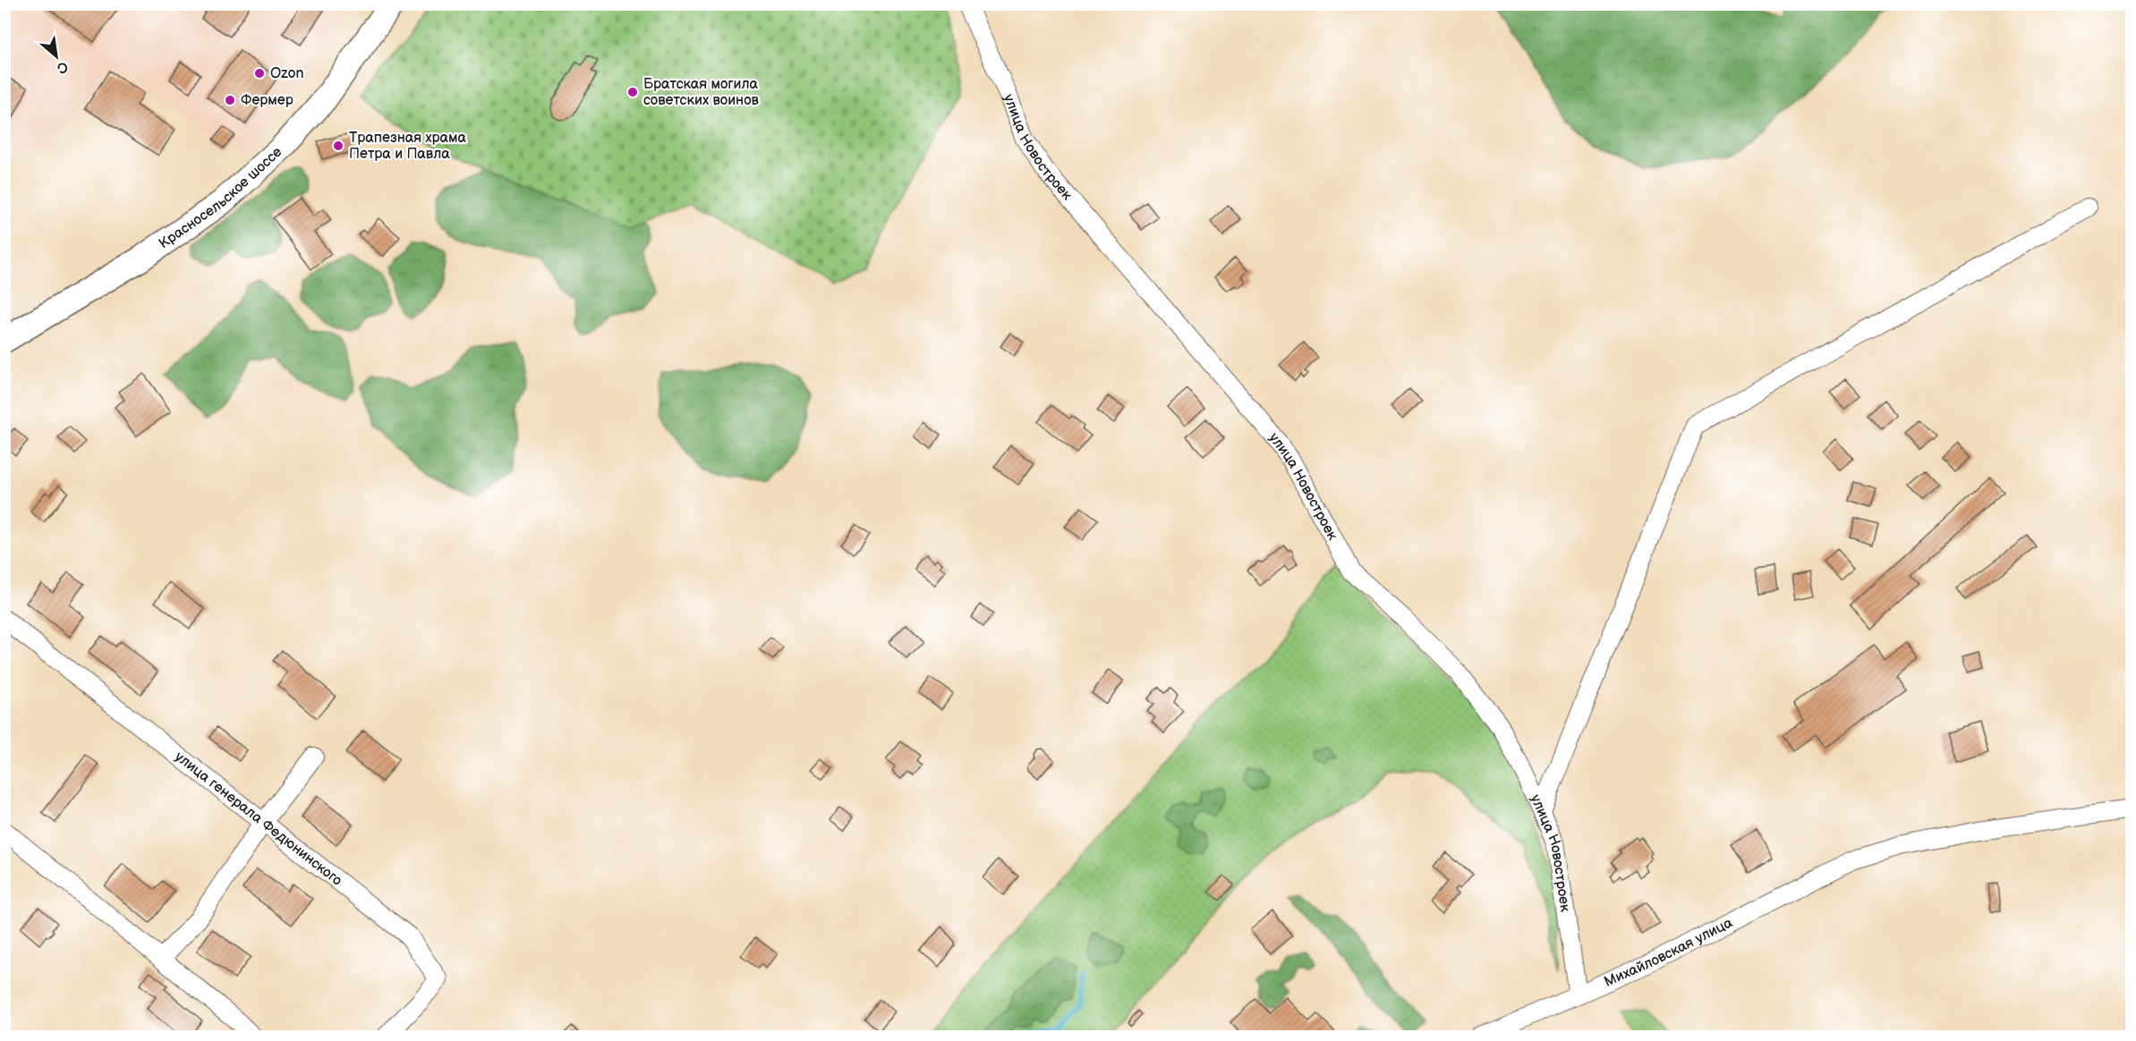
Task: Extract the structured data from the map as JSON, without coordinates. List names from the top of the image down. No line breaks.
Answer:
{"streets":{"main road":["Красносельское шоссе"],"street":["улица Новостроек","улица генерала Федюнинского","Михайловская улица"]},"crossings":[["улица Новостроек","Михайловская улица"]],"places":["Ozon","Братская могила советских воинов","Фермер","Трапезная храма Петра и Павла"],"north":"bottom right"}
